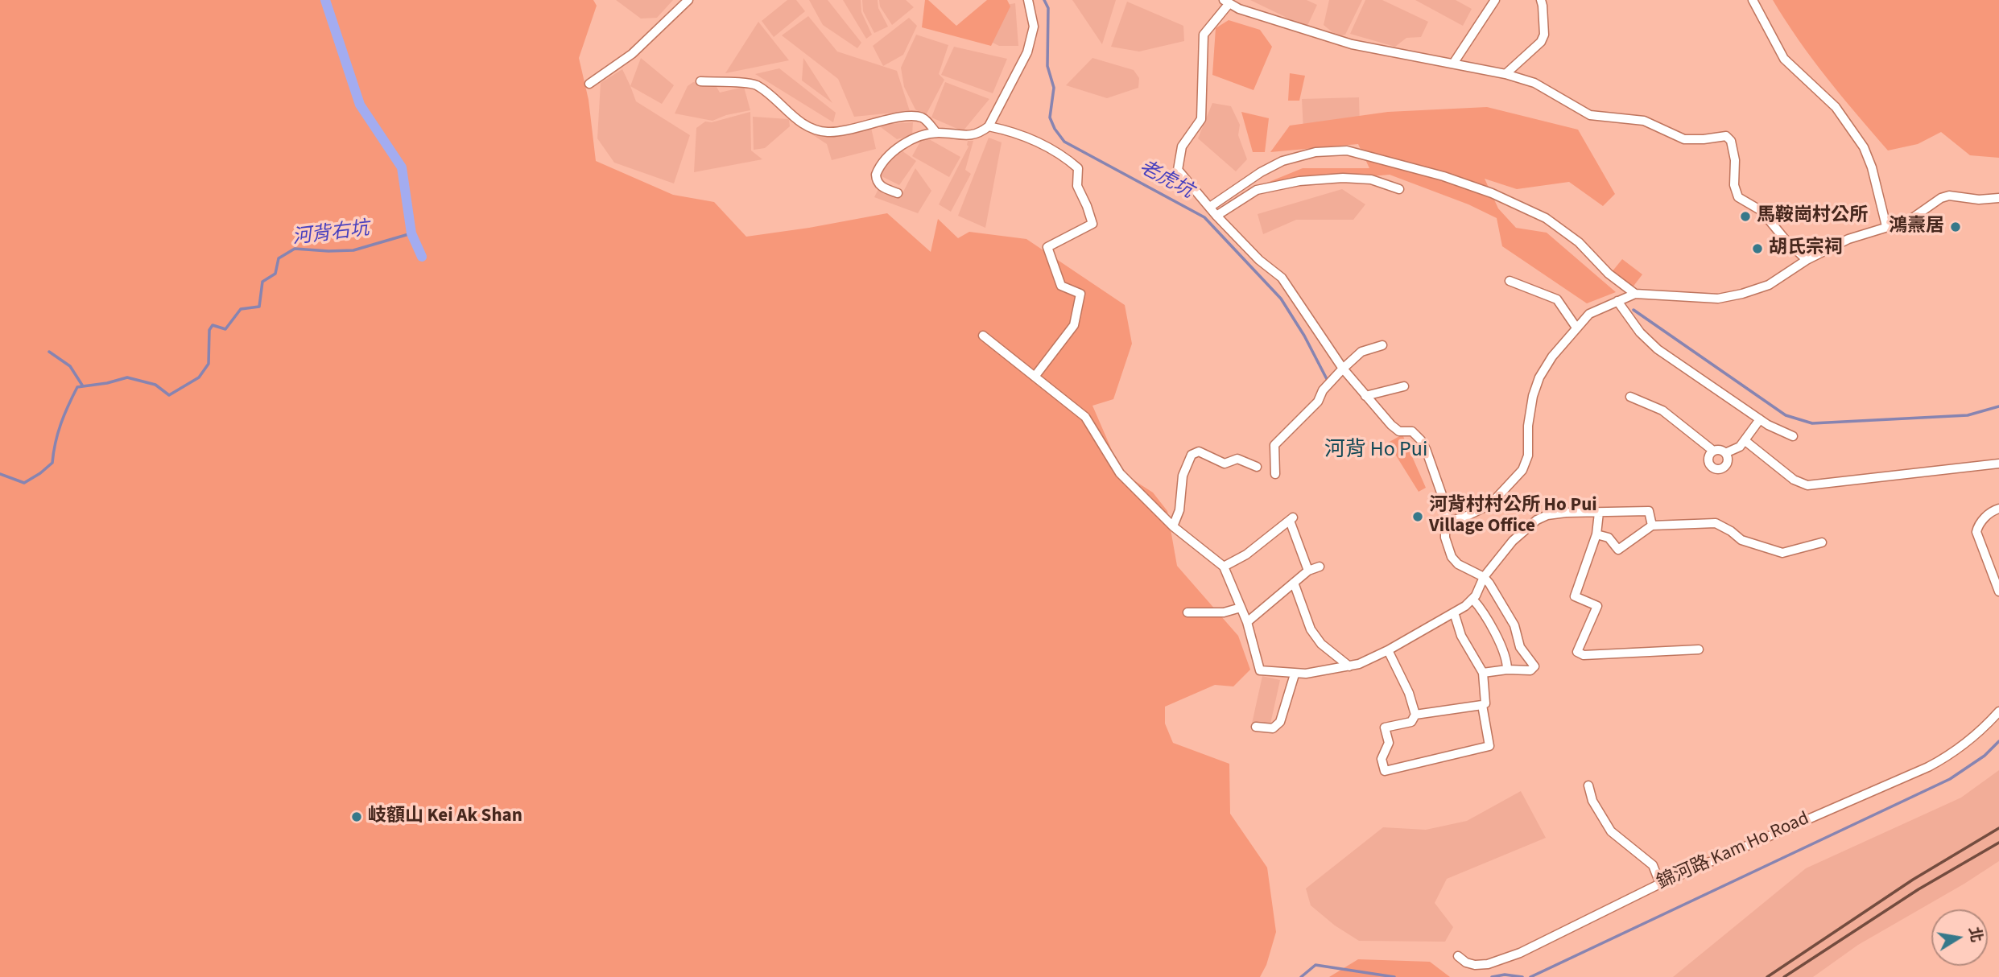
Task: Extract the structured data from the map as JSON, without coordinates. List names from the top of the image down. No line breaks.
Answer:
{"streets":{"street":["錦河路 Kam Ho Road"]},"districts":["河背 Ho Pui"],"water":["老虎坑","河背右坑"],"places":["馬鞍崗村公所","鴻燾居","胡氏宗祠","河背村村公所 Ho Pui Village Office","岐額山 Kei Ak Shan"],"north":"right"}
